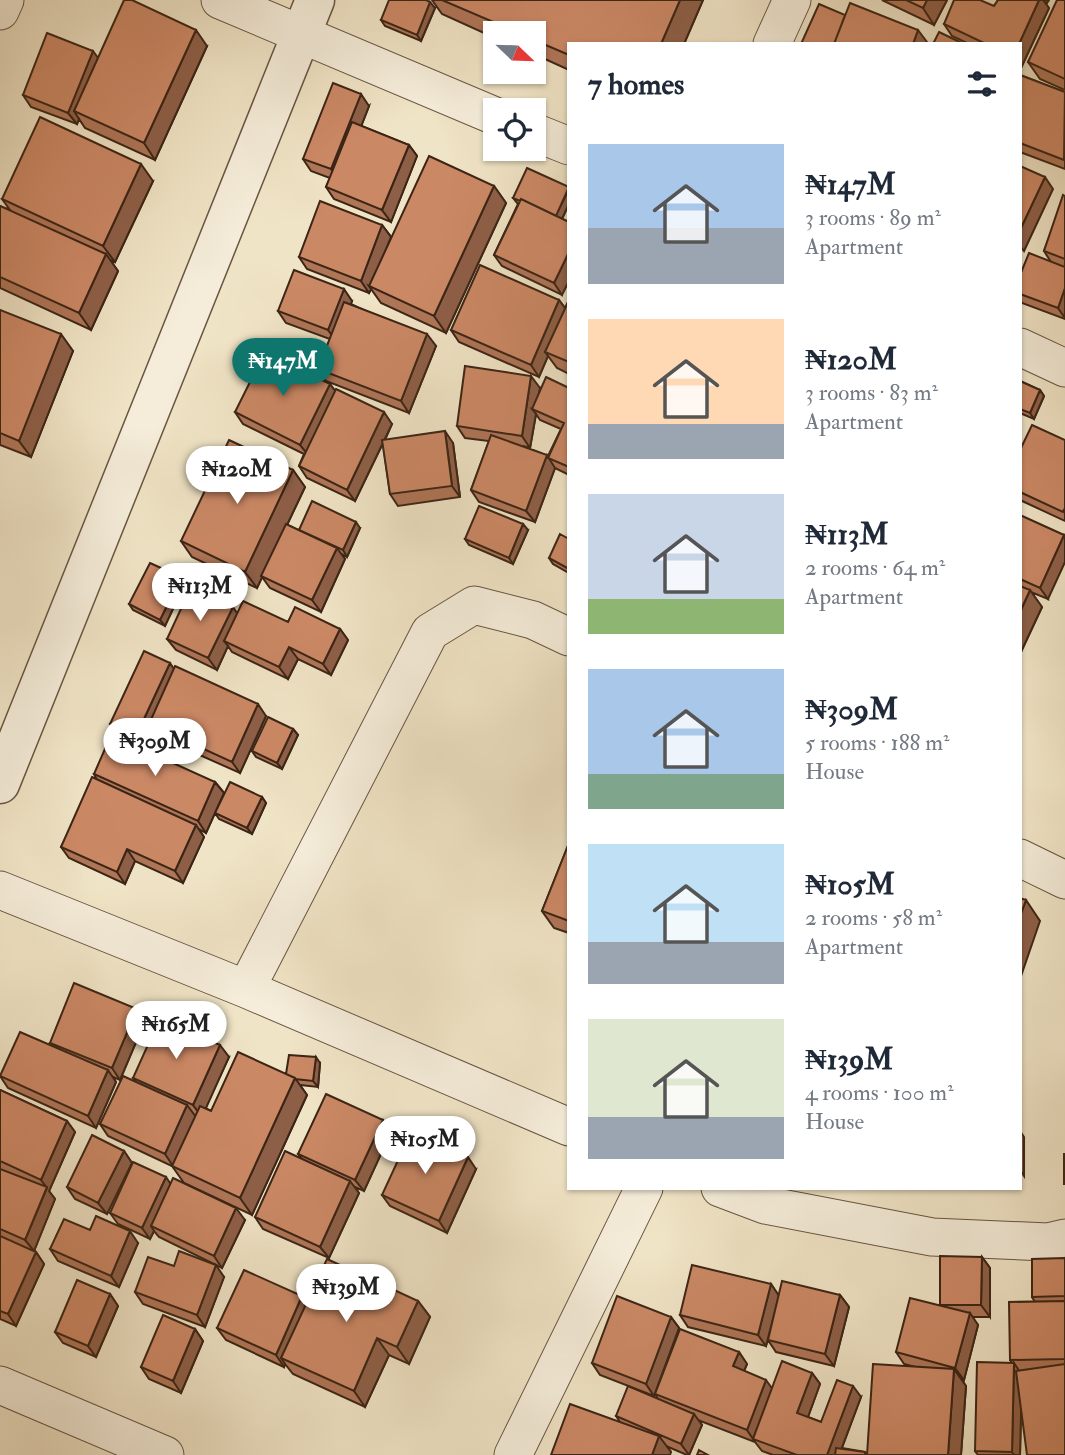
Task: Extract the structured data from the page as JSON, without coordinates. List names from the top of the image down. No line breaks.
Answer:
{"north":"bottom right","page":{"heading":"7 homes","list":[{"name":"₦147M","note":"3 rooms · 89 m² · Apartment"},{"name":"₦120M","note":"3 rooms · 83 m² · Apartment"},{"name":"₦113M","note":"2 rooms · 64 m² · Apartment"},{"name":"₦309M","note":"5 rooms · 188 m² · House"},{"name":"₦105M","note":"2 rooms · 58 m² · Apartment"},{"name":"₦139M","note":"4 rooms · 100 m² · House"}],"price":["₦147M","₦120M","₦113M","₦309M","₦165M","₦105M","₦139M"]}}
